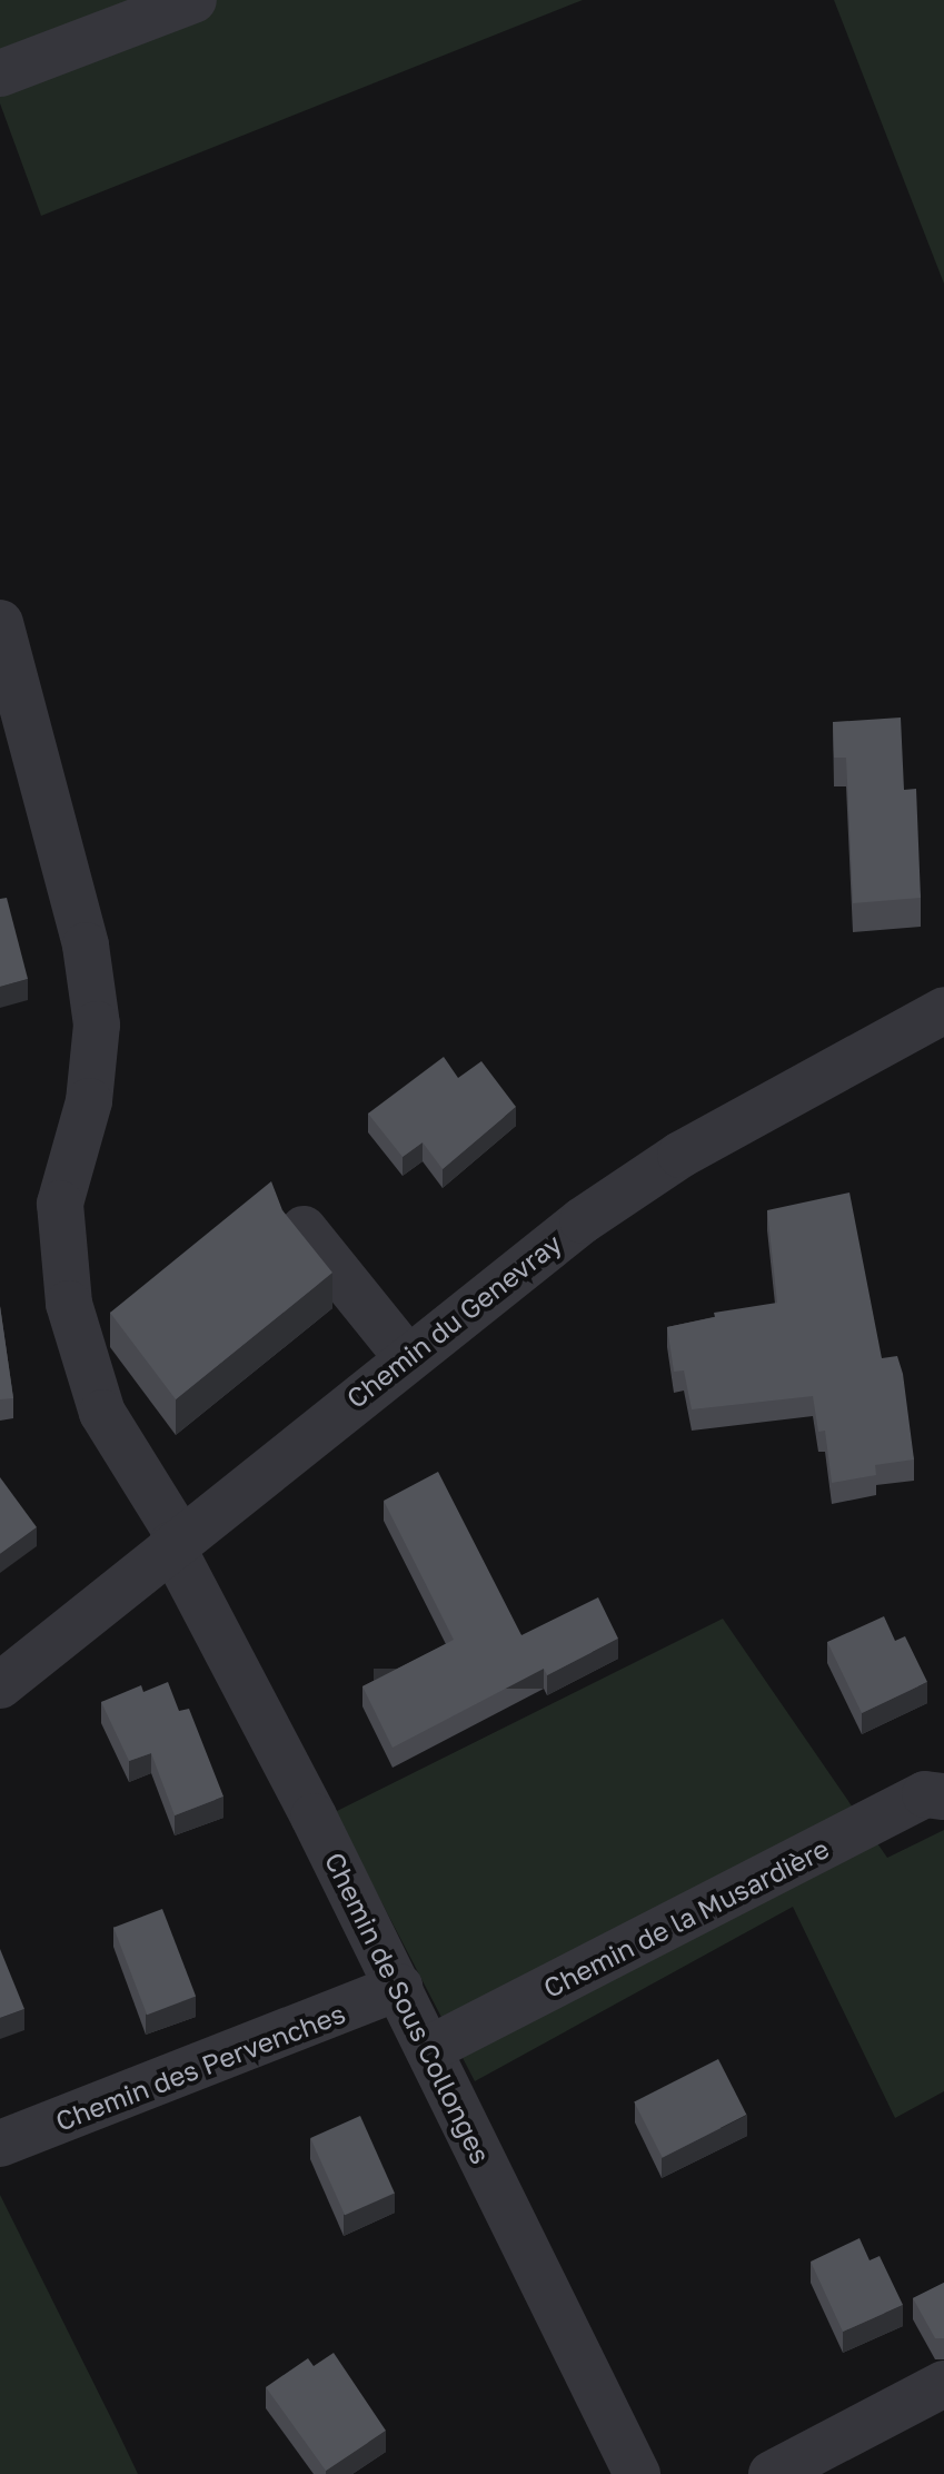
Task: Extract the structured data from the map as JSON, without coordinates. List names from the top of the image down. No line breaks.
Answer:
{"streets":{"street":["Chemin du Genevray","Chemin de la Musardière","Chemin de Sous Collonges","Chemin des Pervenches"]},"crossings":[["Chemin du Genevray","Chemin de Sous Collonges"],["Chemin de la Musardière","Chemin de Sous Collonges"],["Chemin de Sous Collonges","Chemin des Pervenches"]]}
